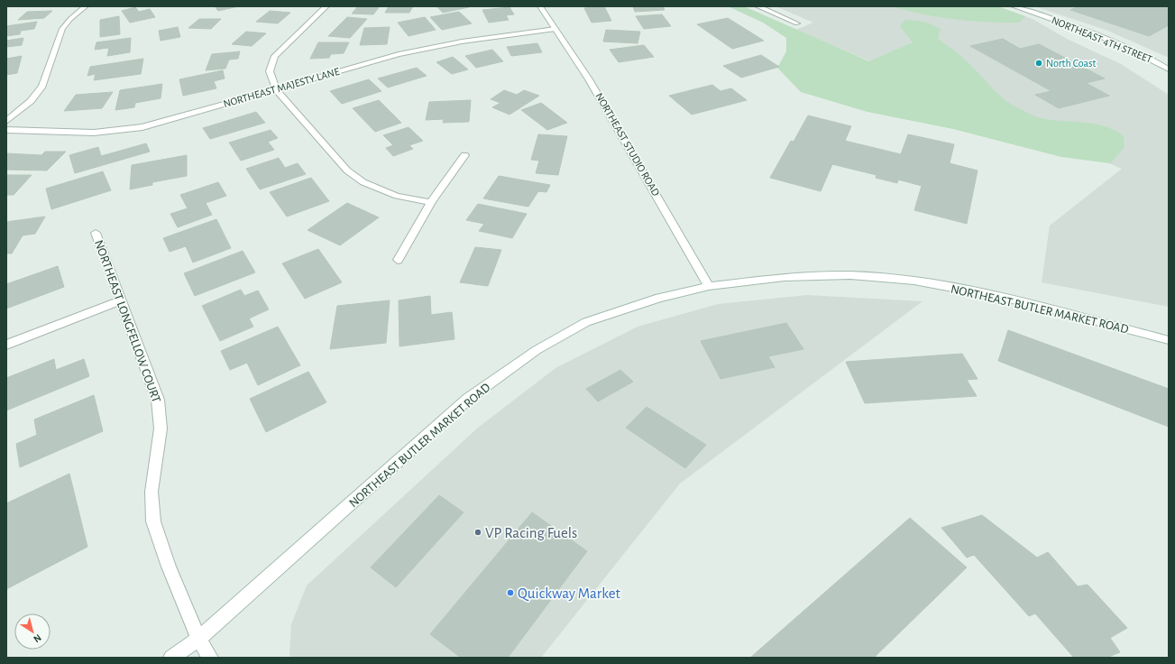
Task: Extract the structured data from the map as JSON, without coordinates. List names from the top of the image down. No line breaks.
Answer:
{"streets":{"street":["NORTHEAST 4TH STREET","NORTHEAST MAJESTY LANE","NORTHEAST STUDIO ROAD","NORTHEAST BUTLER MARKET ROAD","NORTHEAST LONGFELLOW COURT"]},"crossings":[["NORTHEAST MAJESTY LANE","NORTHEAST STUDIO ROAD"],["NORTHEAST STUDIO ROAD","NORTHEAST BUTLER MARKET ROAD"],["NORTHEAST BUTLER MARKET ROAD","NORTHEAST LONGFELLOW COURT"]],"places":["North Coast","VP Racing Fuels","Quickway Market"],"north":"bottom right"}
